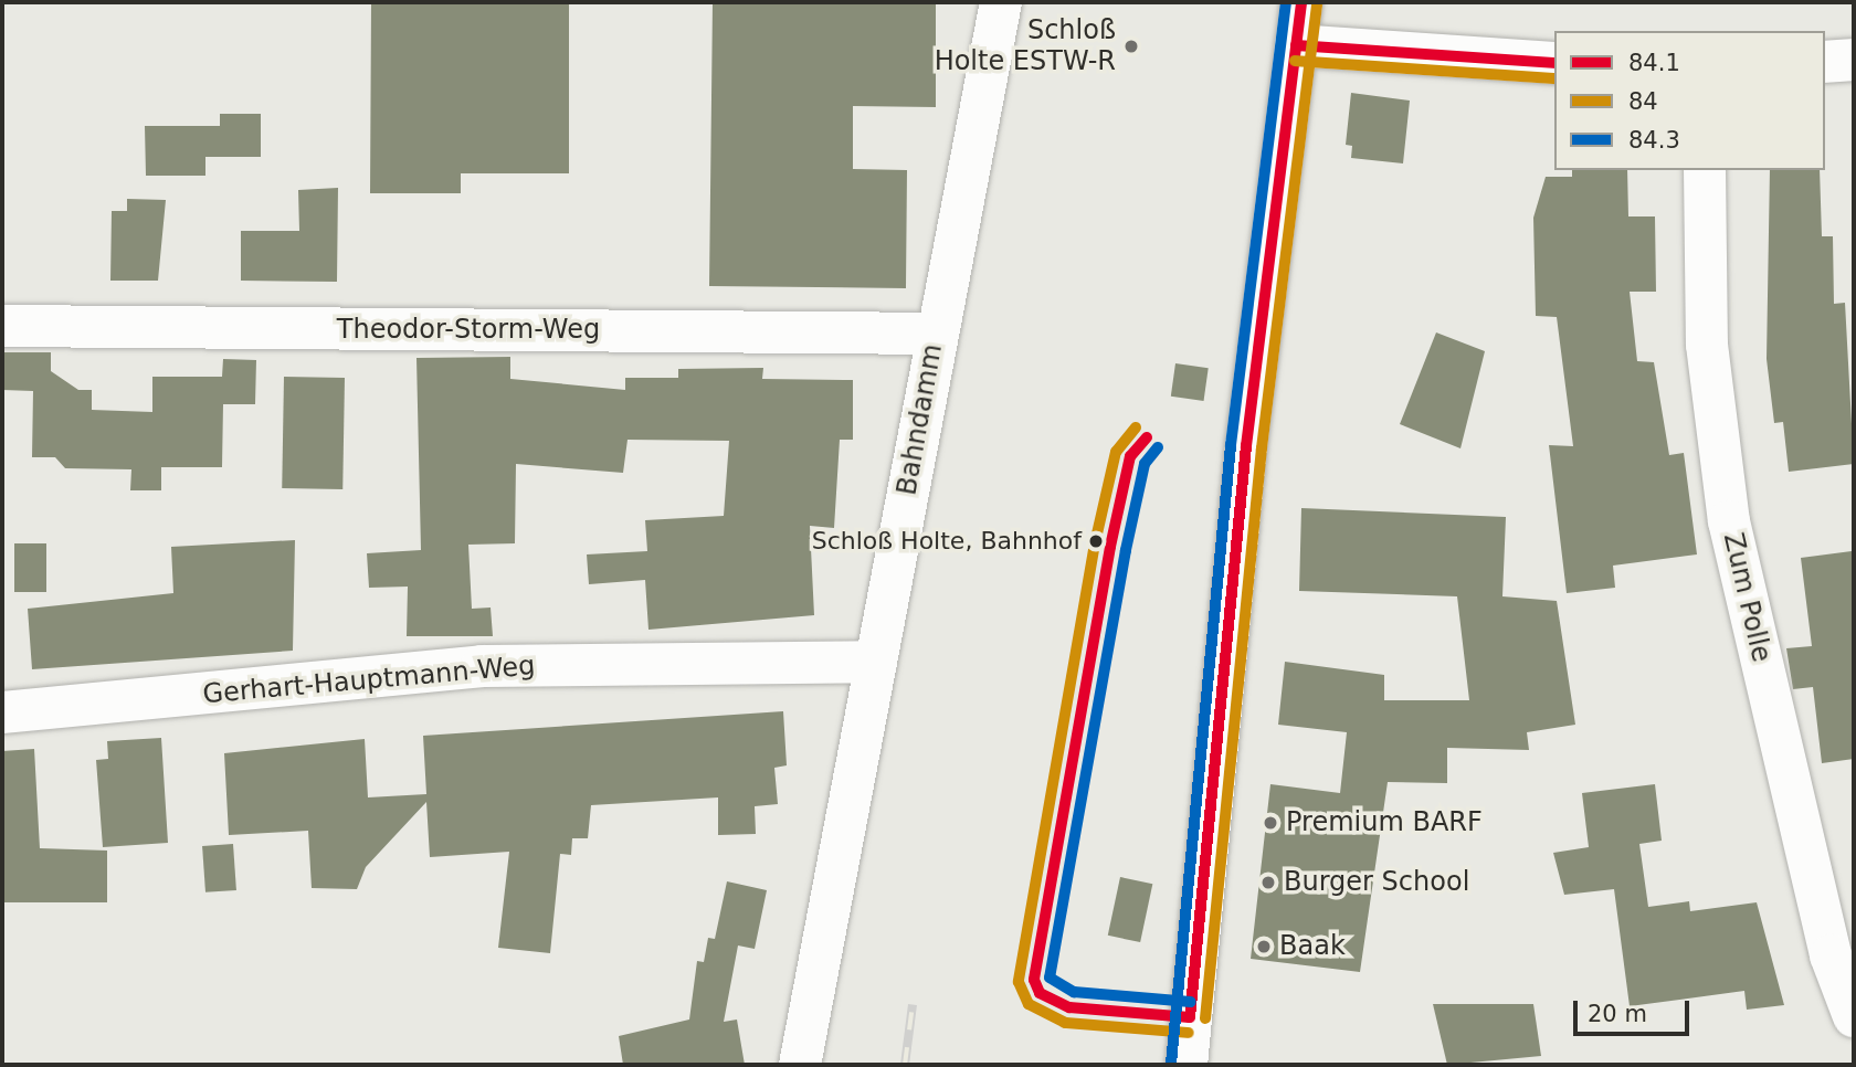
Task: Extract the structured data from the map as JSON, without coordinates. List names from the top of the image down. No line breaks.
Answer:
{"streets":{"street":["Theodor-Storm-Weg","Bahndamm","Zum Polle","Gerhart-Hauptmann-Weg"]},"crossings":[["Theodor-Storm-Weg","Bahndamm"],["Bahndamm","Gerhart-Hauptmann-Weg"]],"places":["Schloß Holte ESTW-R","Schloß Holte, Bahnhof","Premium BARF","Burger School","Baak"],"lines":["transit line 84.1","transit line 84.3","transit line 84"],"legend":["84.1","84","84.3"],"scale_bar":"20 m"}
